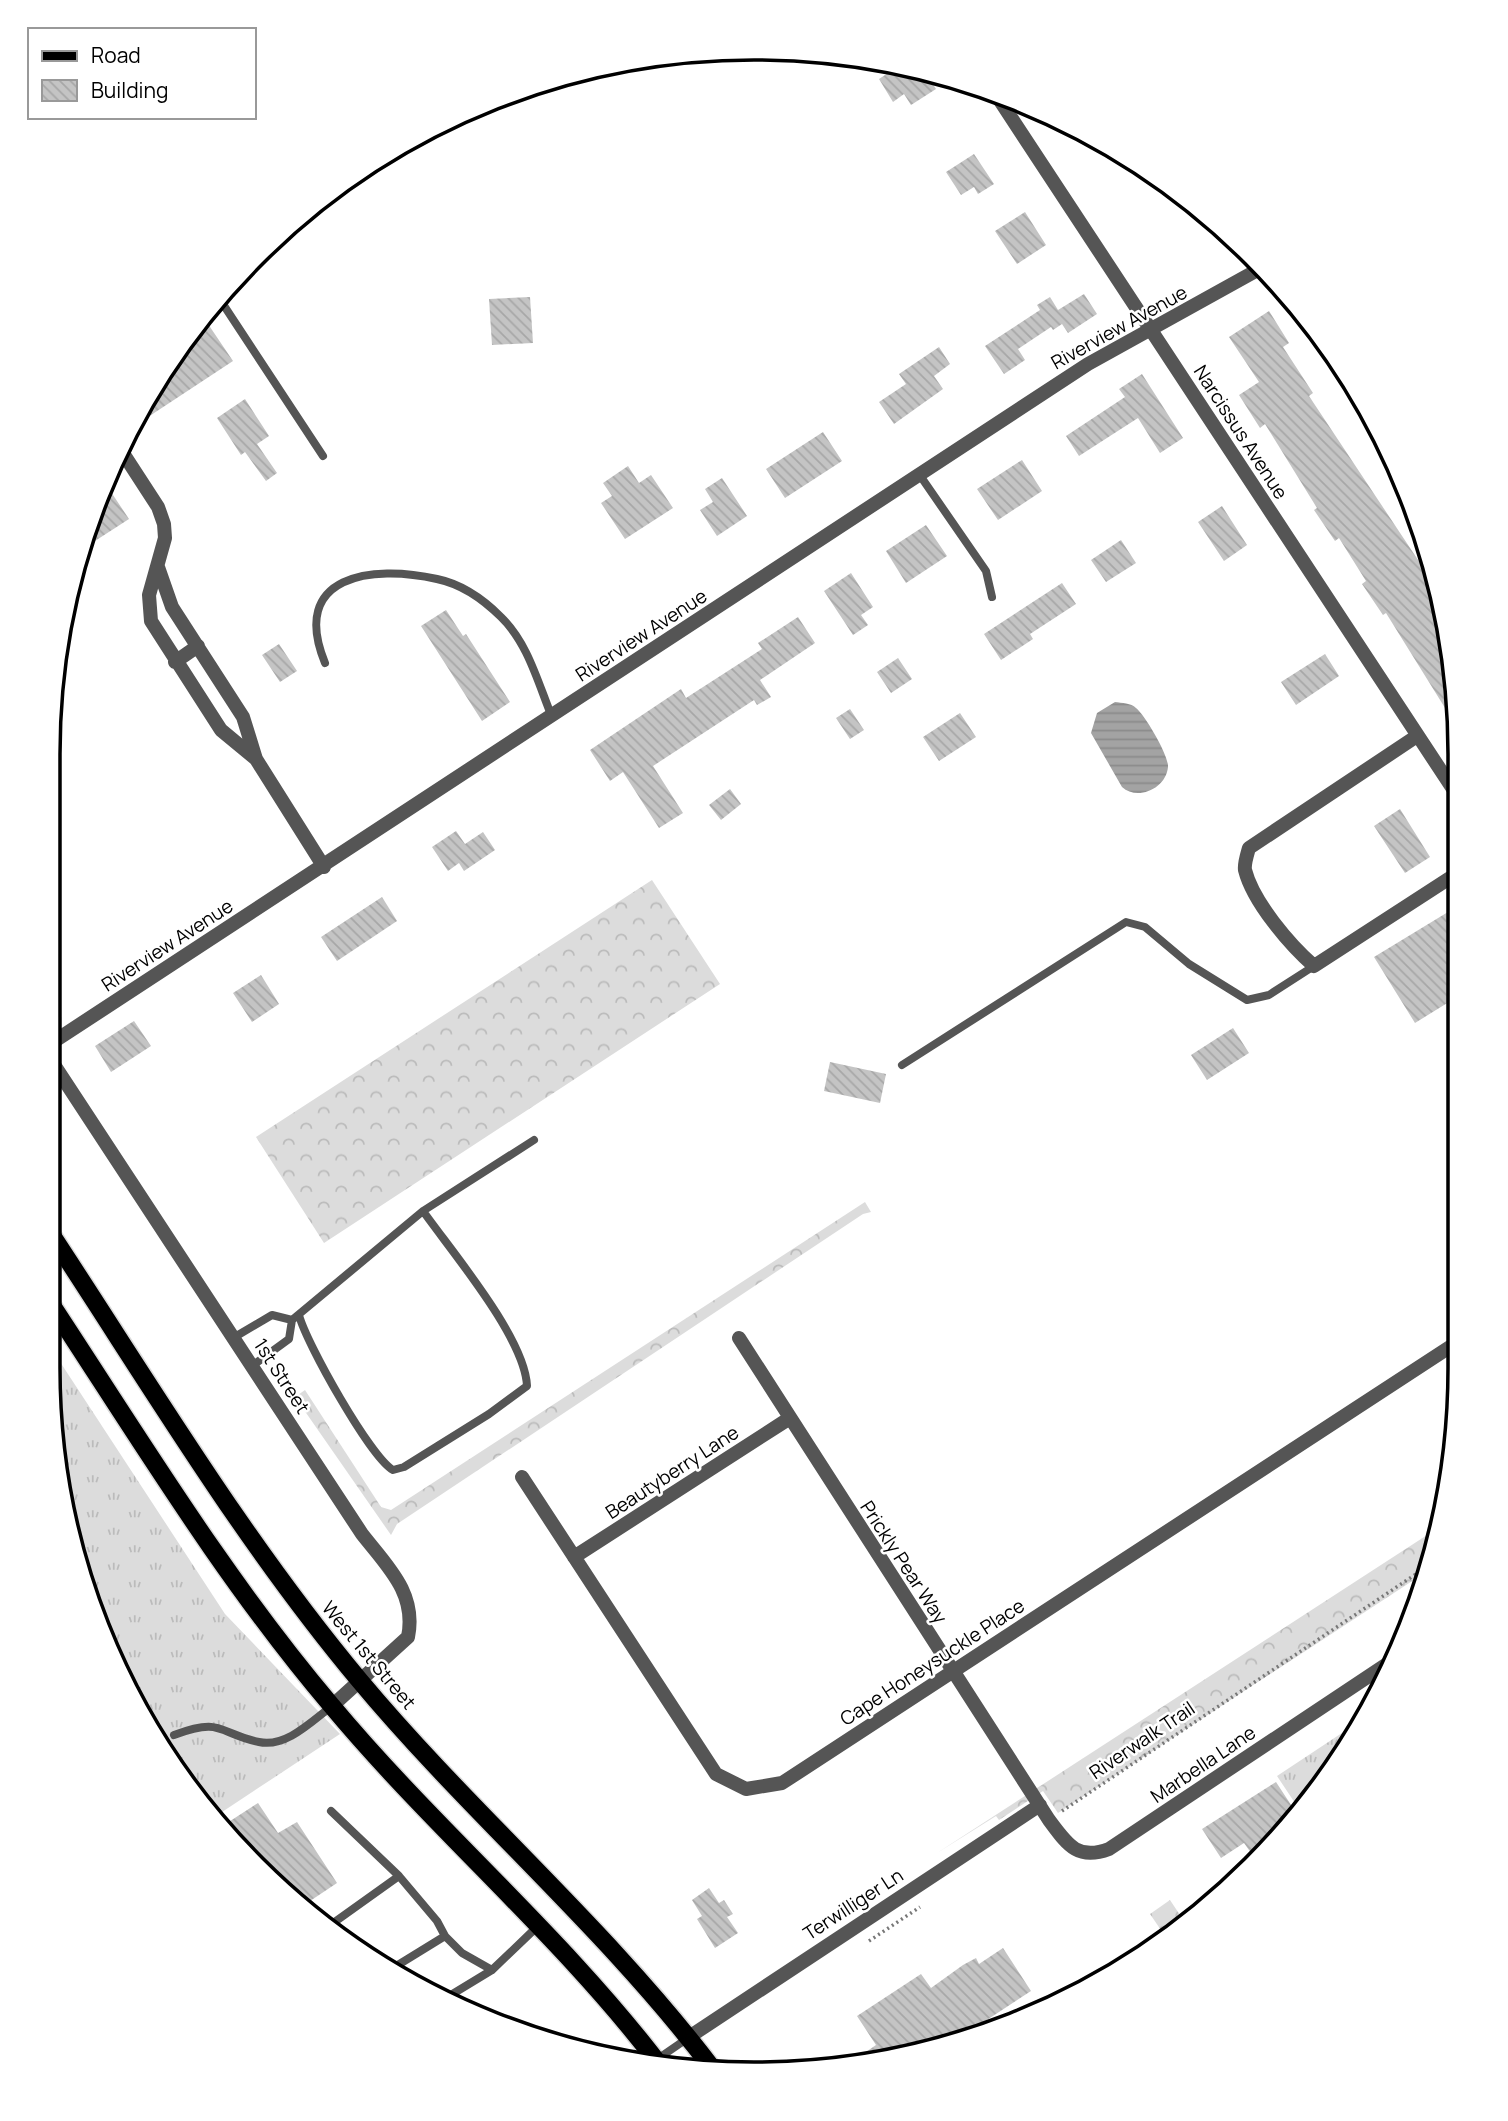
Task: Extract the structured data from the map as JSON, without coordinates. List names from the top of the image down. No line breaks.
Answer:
{"streets":{"main road":["West 1st Street"],"street":["Riverview Avenue","Narcissus Avenue","1st Street","Beautyberry Lane","Prickly Pear Way","Cape Honeysuckle Place","Marbella Lane","Terwilliger Ln"],"path":["Riverwalk Trail"]},"crossings":[["Riverview Avenue","Narcissus Avenue"],["1st Street","West 1st Street"],["Beautyberry Lane","Prickly Pear Way"],["Beautyberry Lane","Cape Honeysuckle Place"],["Prickly Pear Way","Cape Honeysuckle Place"],["Prickly Pear Way","Marbella Lane"],["Prickly Pear Way","Terwilliger Ln"],["West 1st Street","Terwilliger Ln"],["Riverwalk Trail","Marbella Lane"],["Marbella Lane","Terwilliger Ln"]],"legend":["Road","Building"]}
